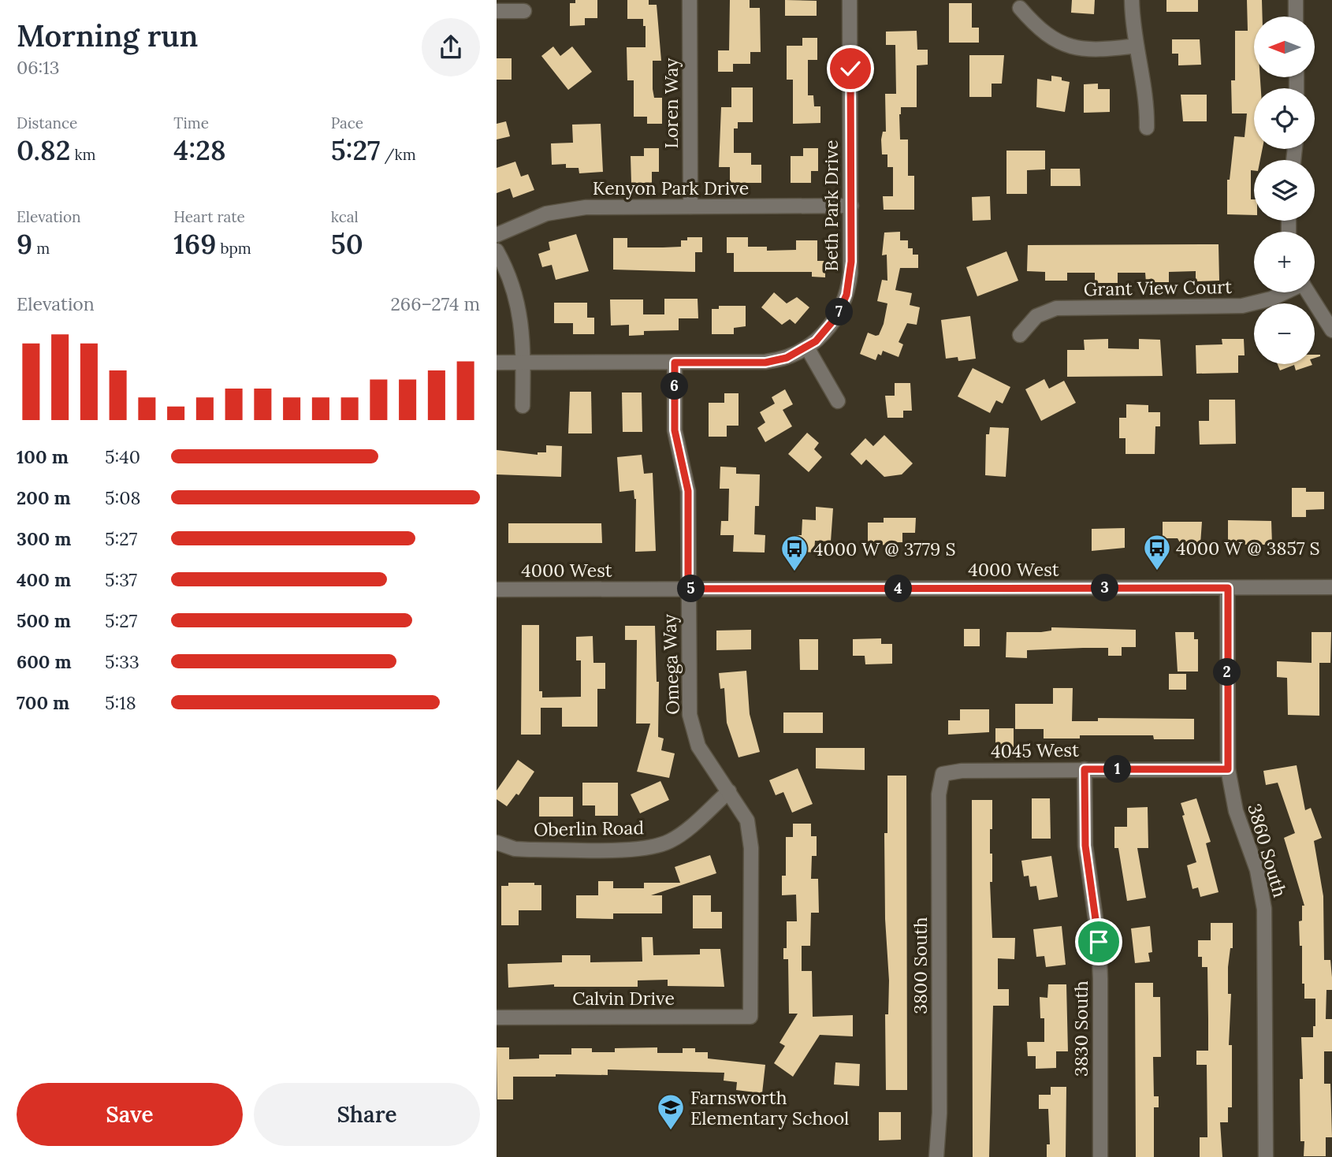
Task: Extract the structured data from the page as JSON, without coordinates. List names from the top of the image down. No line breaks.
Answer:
{"streets":{"street":["Loren Way","Kenyon Park Drive","Beth Park Drive","Grant View Court","4000 West","Omega Way","4045 West","Oberlin Road","3860 South","3800 South","Calvin Drive","3830 South"]},"crossings":[["Loren Way","Kenyon Park Drive"],["Kenyon Park Drive","Beth Park Drive"],["Beth Park Drive","Omega Way"],["4000 West","Omega Way"],["4000 West","3860 South"],["Omega Way","Oberlin Road"],["Omega Way","Calvin Drive"],["4045 West","3860 South"],["4045 West","3800 South"],["4045 West","3830 South"]],"places":{"bus stop":["4000 W @ 3857 S","4000 W @ 3779 S"],"school or university":["Farnsworth Elementary School"]},"north":"left","page":{"heading":["Morning run","06:13"],"map_buttons":["+","−"],"stats":[["Distance","0.82 km"],["Time","4:28"],["Pace","5:27 /km"],["Elevation","9 m"],["Heart rate","169 bpm"],["kcal","50"]],"chart":["Elevation","266–274 m"],"pins":["7","6","3","4","5","2","1"],"list":[{"name":"100 m","note":"5:40"},{"name":"200 m","note":"5:08"},{"name":"300 m","note":"5:27"},{"name":"400 m","note":"5:37"},{"name":"500 m","note":"5:27"},{"name":"600 m","note":"5:33"},{"name":"700 m","note":"5:18"}],"buttons":["Save","Share"]}}
